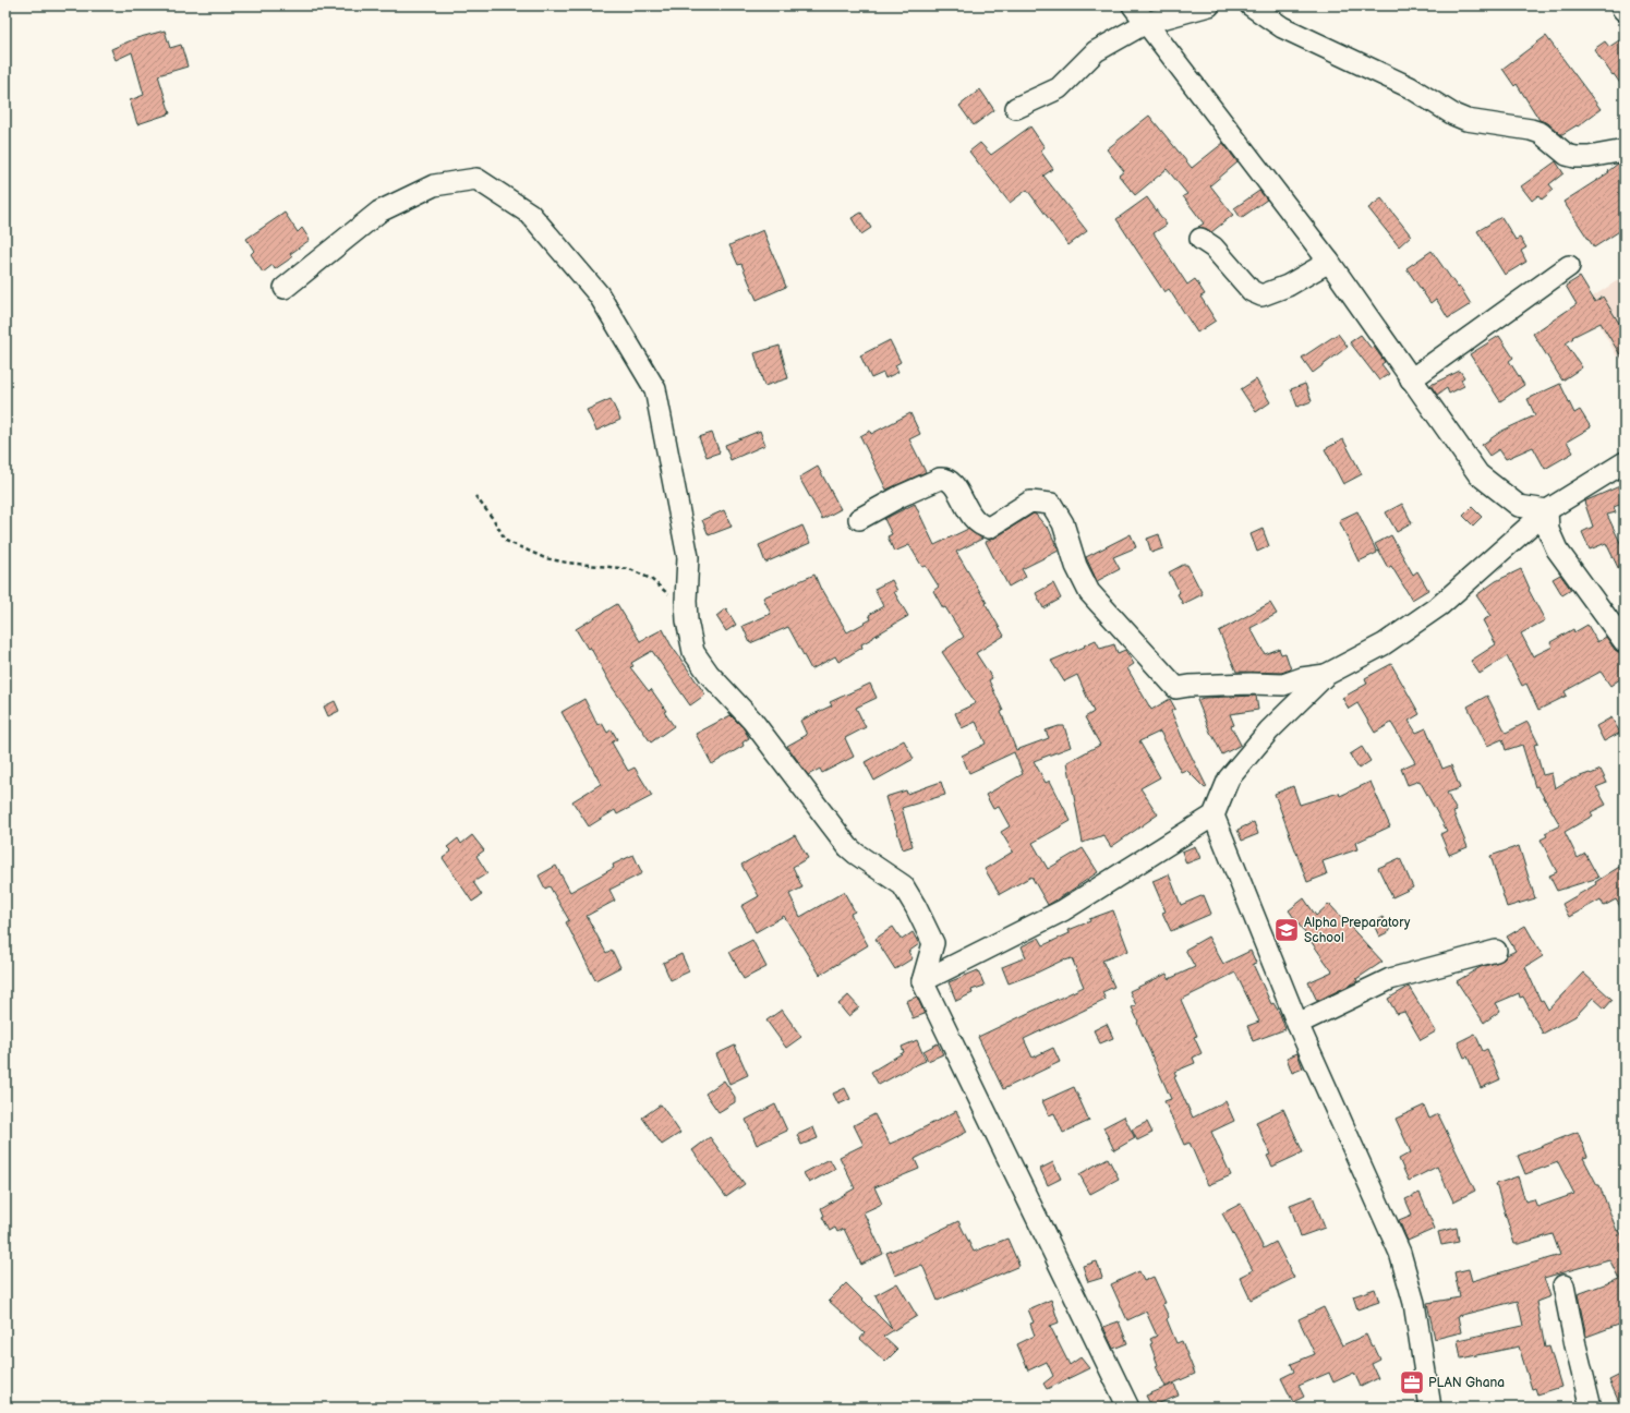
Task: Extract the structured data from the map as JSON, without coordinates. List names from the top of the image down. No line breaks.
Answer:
{"places":{"school or university":["Alpha Preparatory School"],"office":["PLAN Ghana"]}}
